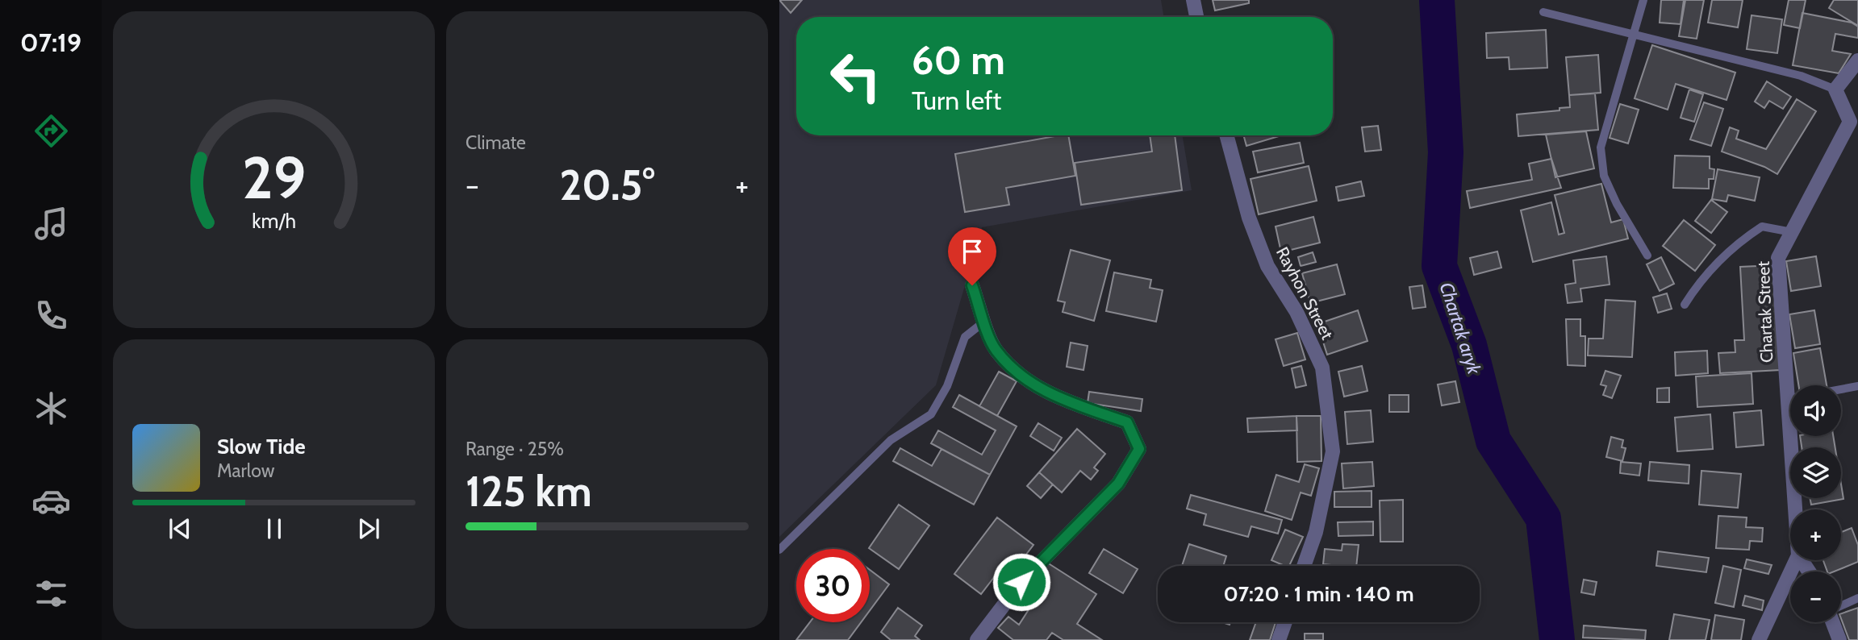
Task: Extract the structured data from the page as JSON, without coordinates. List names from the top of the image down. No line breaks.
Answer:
{"streets":{"street":["Rayhon Street","Chartak Street"]},"water":["Chartak aryk"],"page":{"tabs":"07:19","tile":["Climate",["Range · 25%","125 km"]],"turn":["60 m","Turn left"],"heat":["−","20.5°","+"],"map_buttons":["+","−"],"song":["Slow Tide","Marlow"],"limit":"30","trip":"07:20 · 1 min · 140 m","gauge":["29","km/h"]}}
